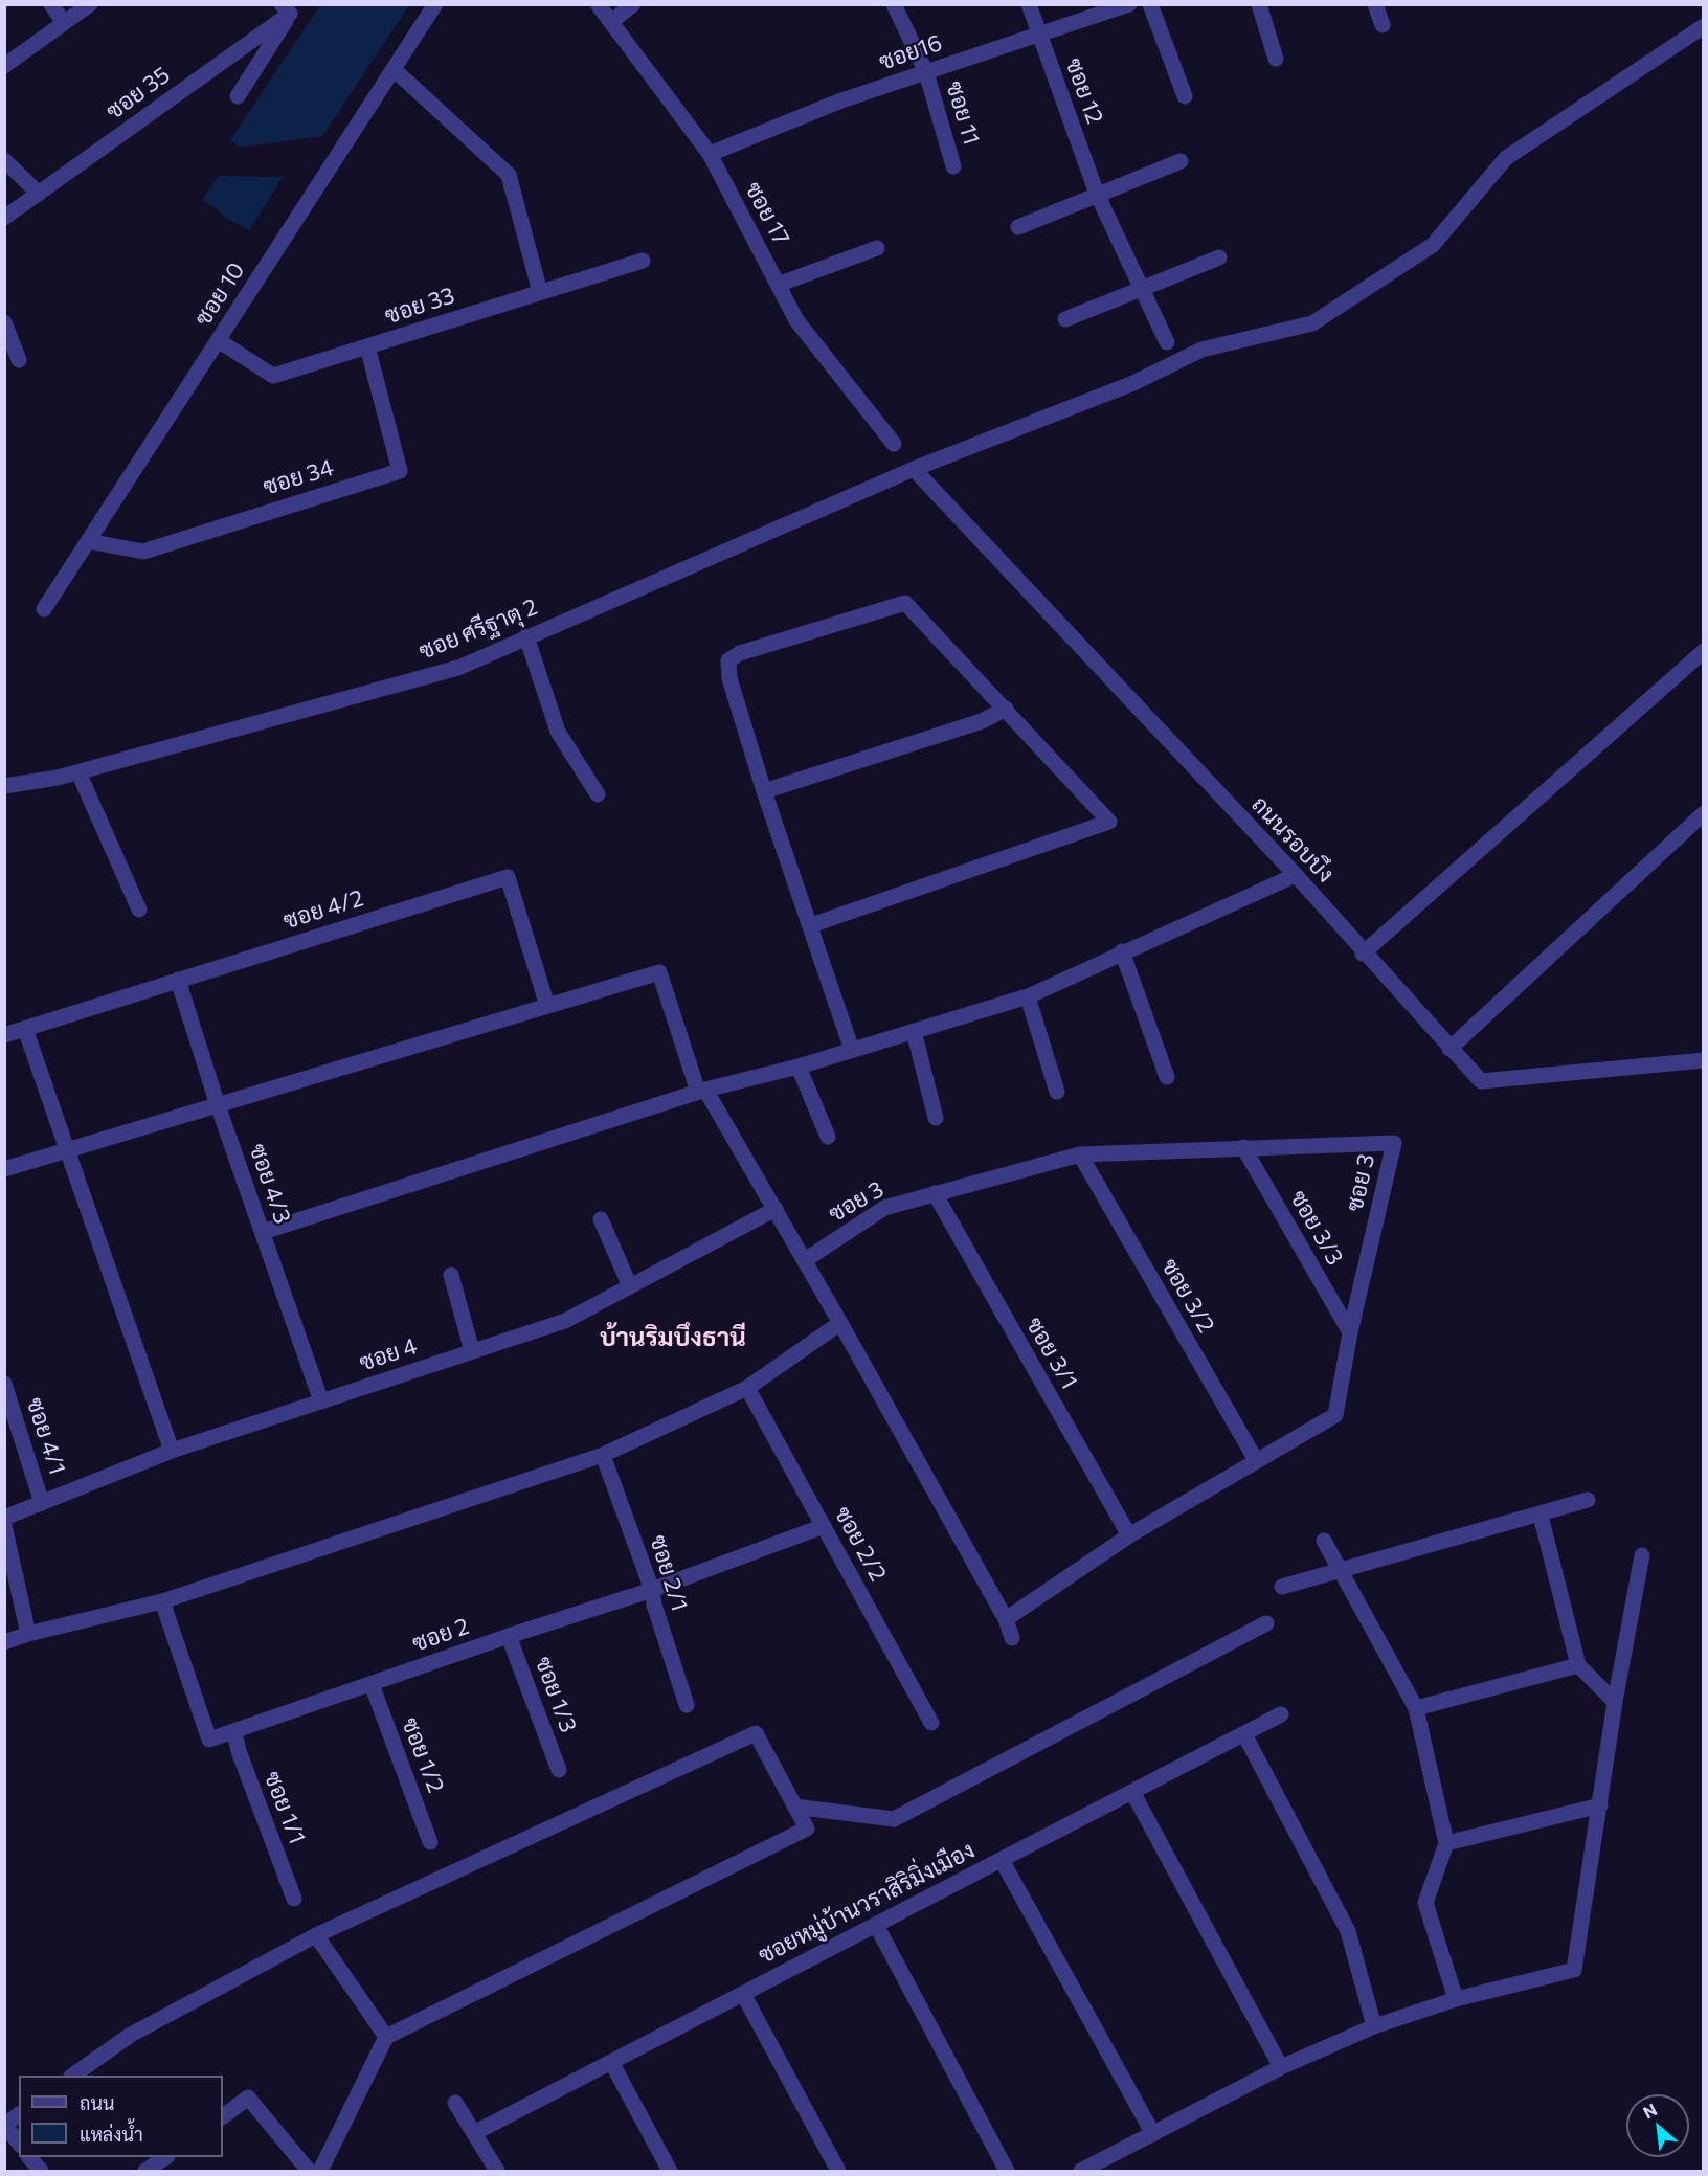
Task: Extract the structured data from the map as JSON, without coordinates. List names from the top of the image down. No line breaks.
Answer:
{"streets":{"street":["ซอย16","ซอย 12","ซอย 35","ซอย 11","ซอย 17","ซอย 10","ซอย 33","ซอย 34","ซอย ศรีฐาตุ 2","ถนนรอบบึง","ซอย 4/2","ซอย 3","ซอย 4/3","ซอย 3/3","ซอย 3/2","ซอย 3/1","ซอย 4","ซอย 4/1","ซอย 2/2","ซอย 2/1","ซอย 2","ซอย 1/3","ซอย 1/2","ซอย 1/1","ซอยหมู่บ้านวราสิริมิ่งเมือง"]},"crossings":[["ซอย16","ซอย 12"],["ซอย16","ซอย 11"],["ซอย16","ซอย 17"],["ซอย 10","ซอย 33"],["ซอย 10","ซอย 34"],["ซอย 33","ซอย 34"],["ซอย ศรีฐาตุ 2","ถนนรอบบึง"],["ซอย 4/2","ซอย 4/3"],["ซอย 3","ซอย 3/3"],["ซอย 3","ซอย 3/2"],["ซอย 3","ซอย 3/1"],["ซอย 4/3","ซอย 4"],["ซอย 4","ซอย 4/1"],["ซอย 2/2","ซอย 2"],["ซอย 2/1","ซอย 2"],["ซอย 2","ซอย 1/3"],["ซอย 2","ซอย 1/2"],["ซอย 2","ซอย 1/1"]],"districts":["บ้านริมบึงธานี"],"legend":["ถนน","แหล่งน้ำ"],"north":"top left"}
